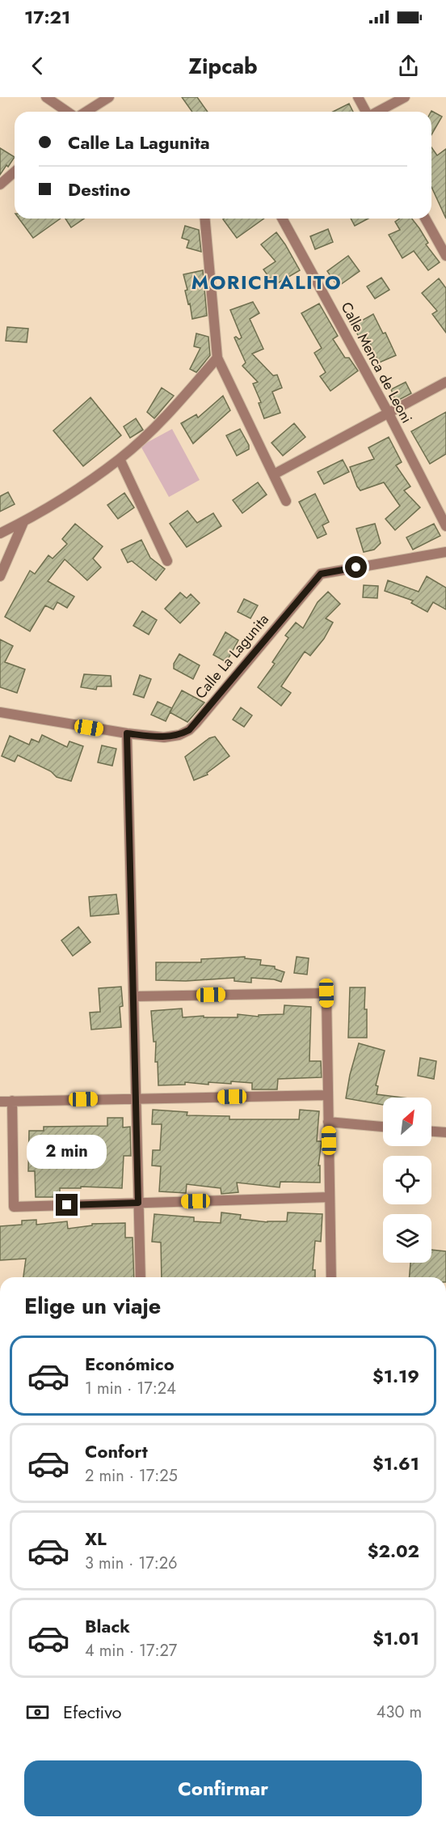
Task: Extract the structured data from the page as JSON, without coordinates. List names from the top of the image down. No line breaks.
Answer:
{"streets":{"street":["Calle Menca de Leoni","Calle La Lagunita"]},"districts":["MORICHALITO"],"north":"top right","page":{"status":"17:21","header":"Zipcab","banner":["Calle La Lagunita","Destino"],"bubble":"2 min","heading":"Elige un viaje","list":[{"name":"Económico","note":"1 min · 17:24","value":"$1.19"},{"name":"Confort","note":"2 min · 17:25","value":"$1.61"},{"name":"XL","note":"3 min · 17:26","value":"$2.02"},{"name":"Black","note":"4 min · 17:27","value":"$1.01"}],"pay":["Efectivo","430 m"],"buttons":"Confirmar"}}
